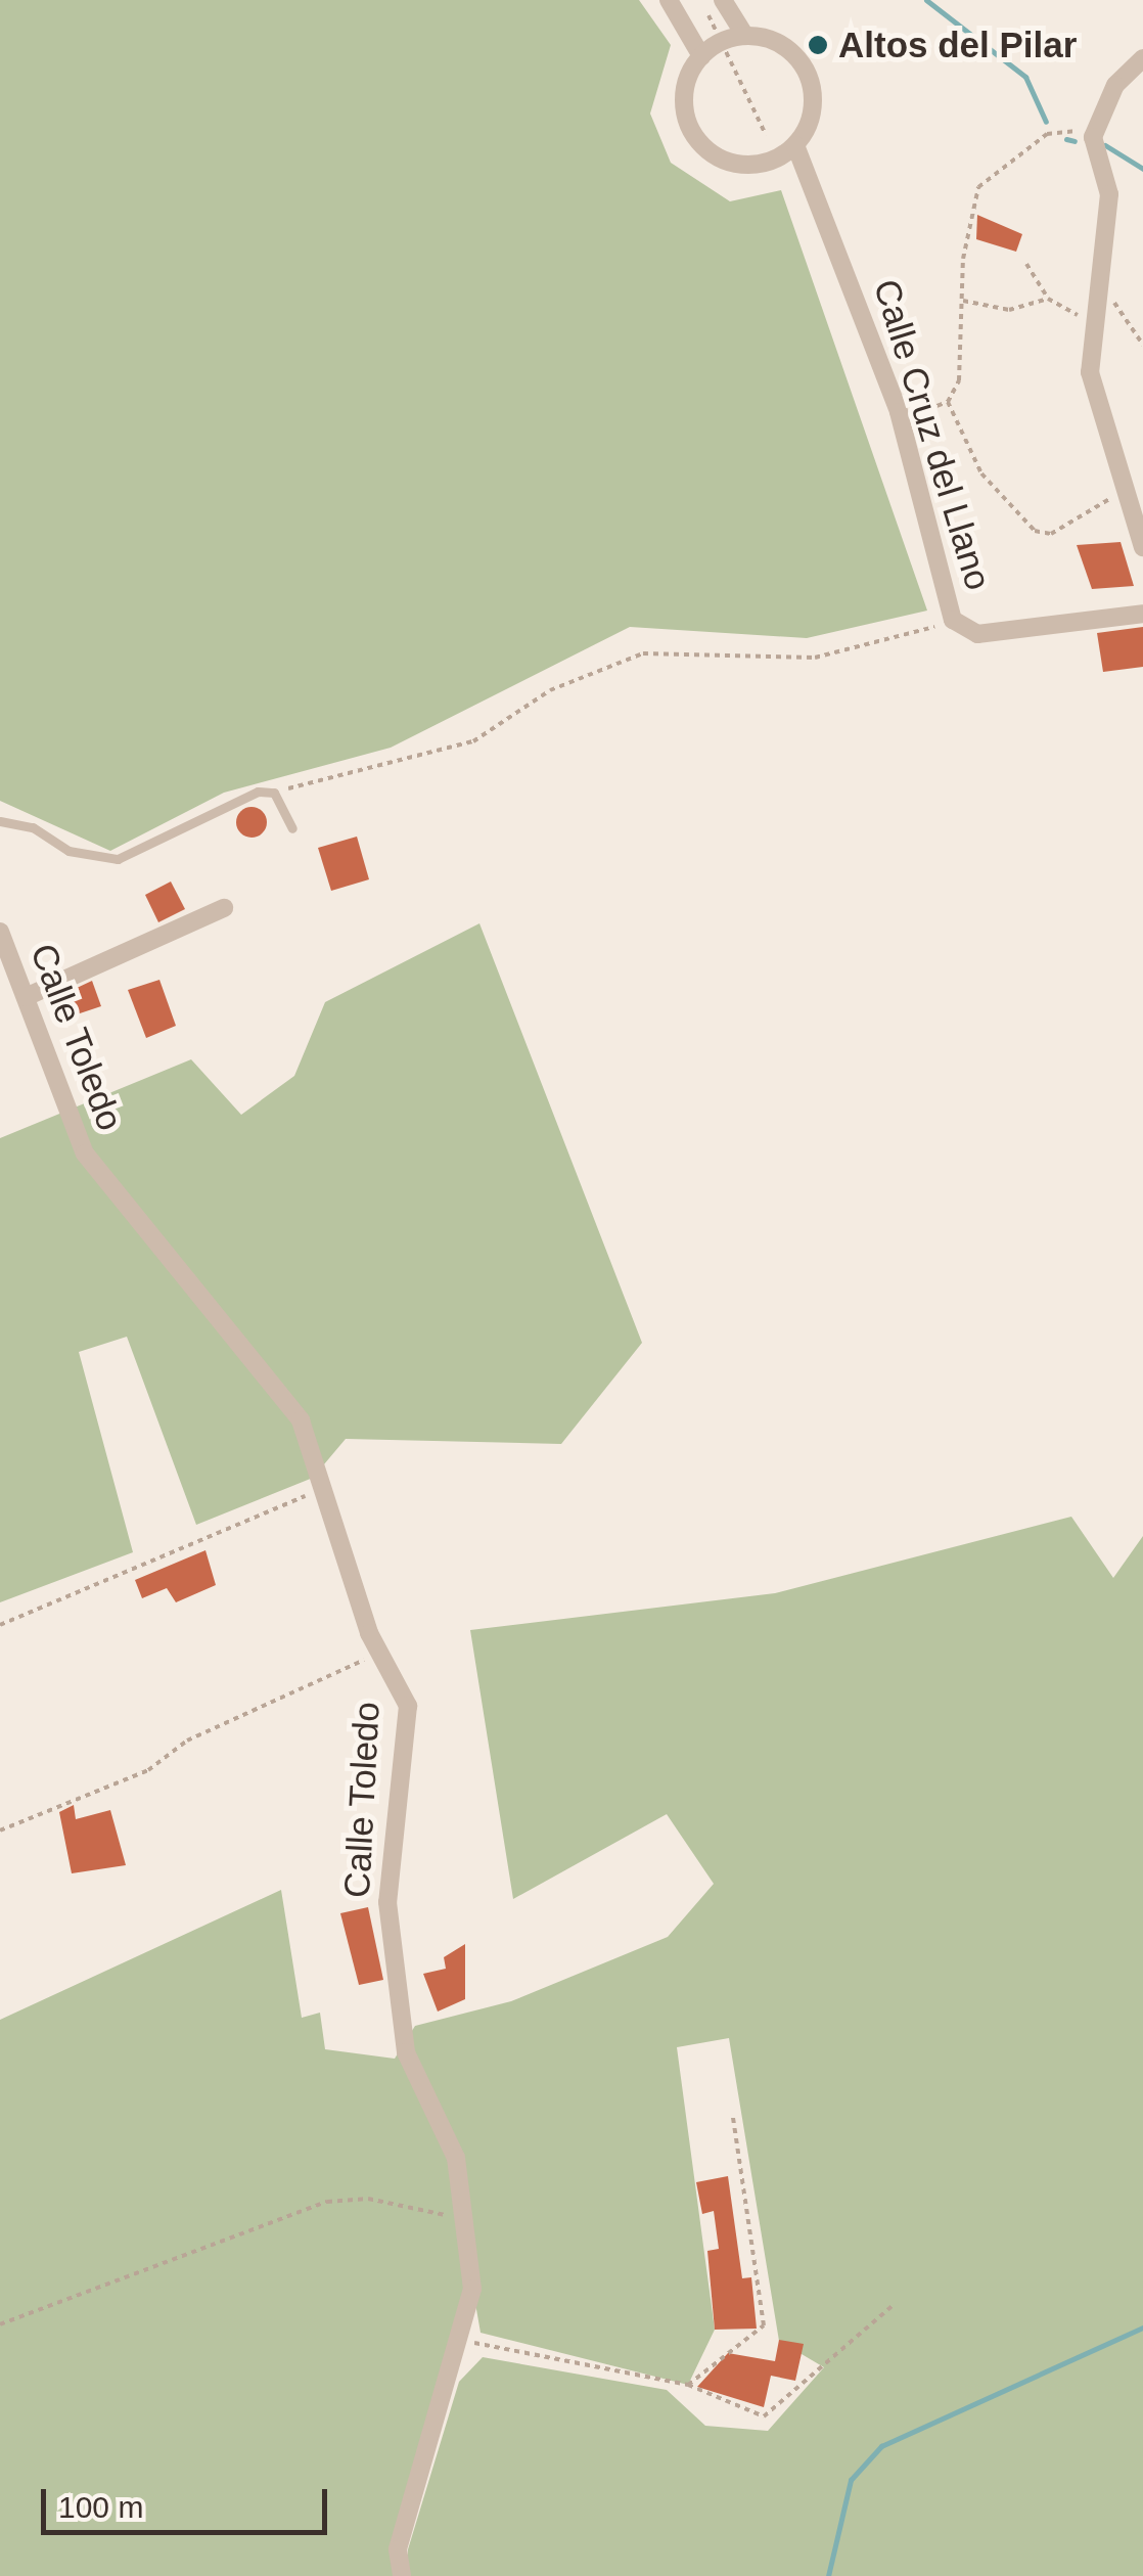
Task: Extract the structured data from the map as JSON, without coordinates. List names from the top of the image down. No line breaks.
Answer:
{"streets":{"street":["Calle Cruz del Llano","Calle Toledo"]},"places":["Altos del Pilar"],"scale_bar":"100 m"}
